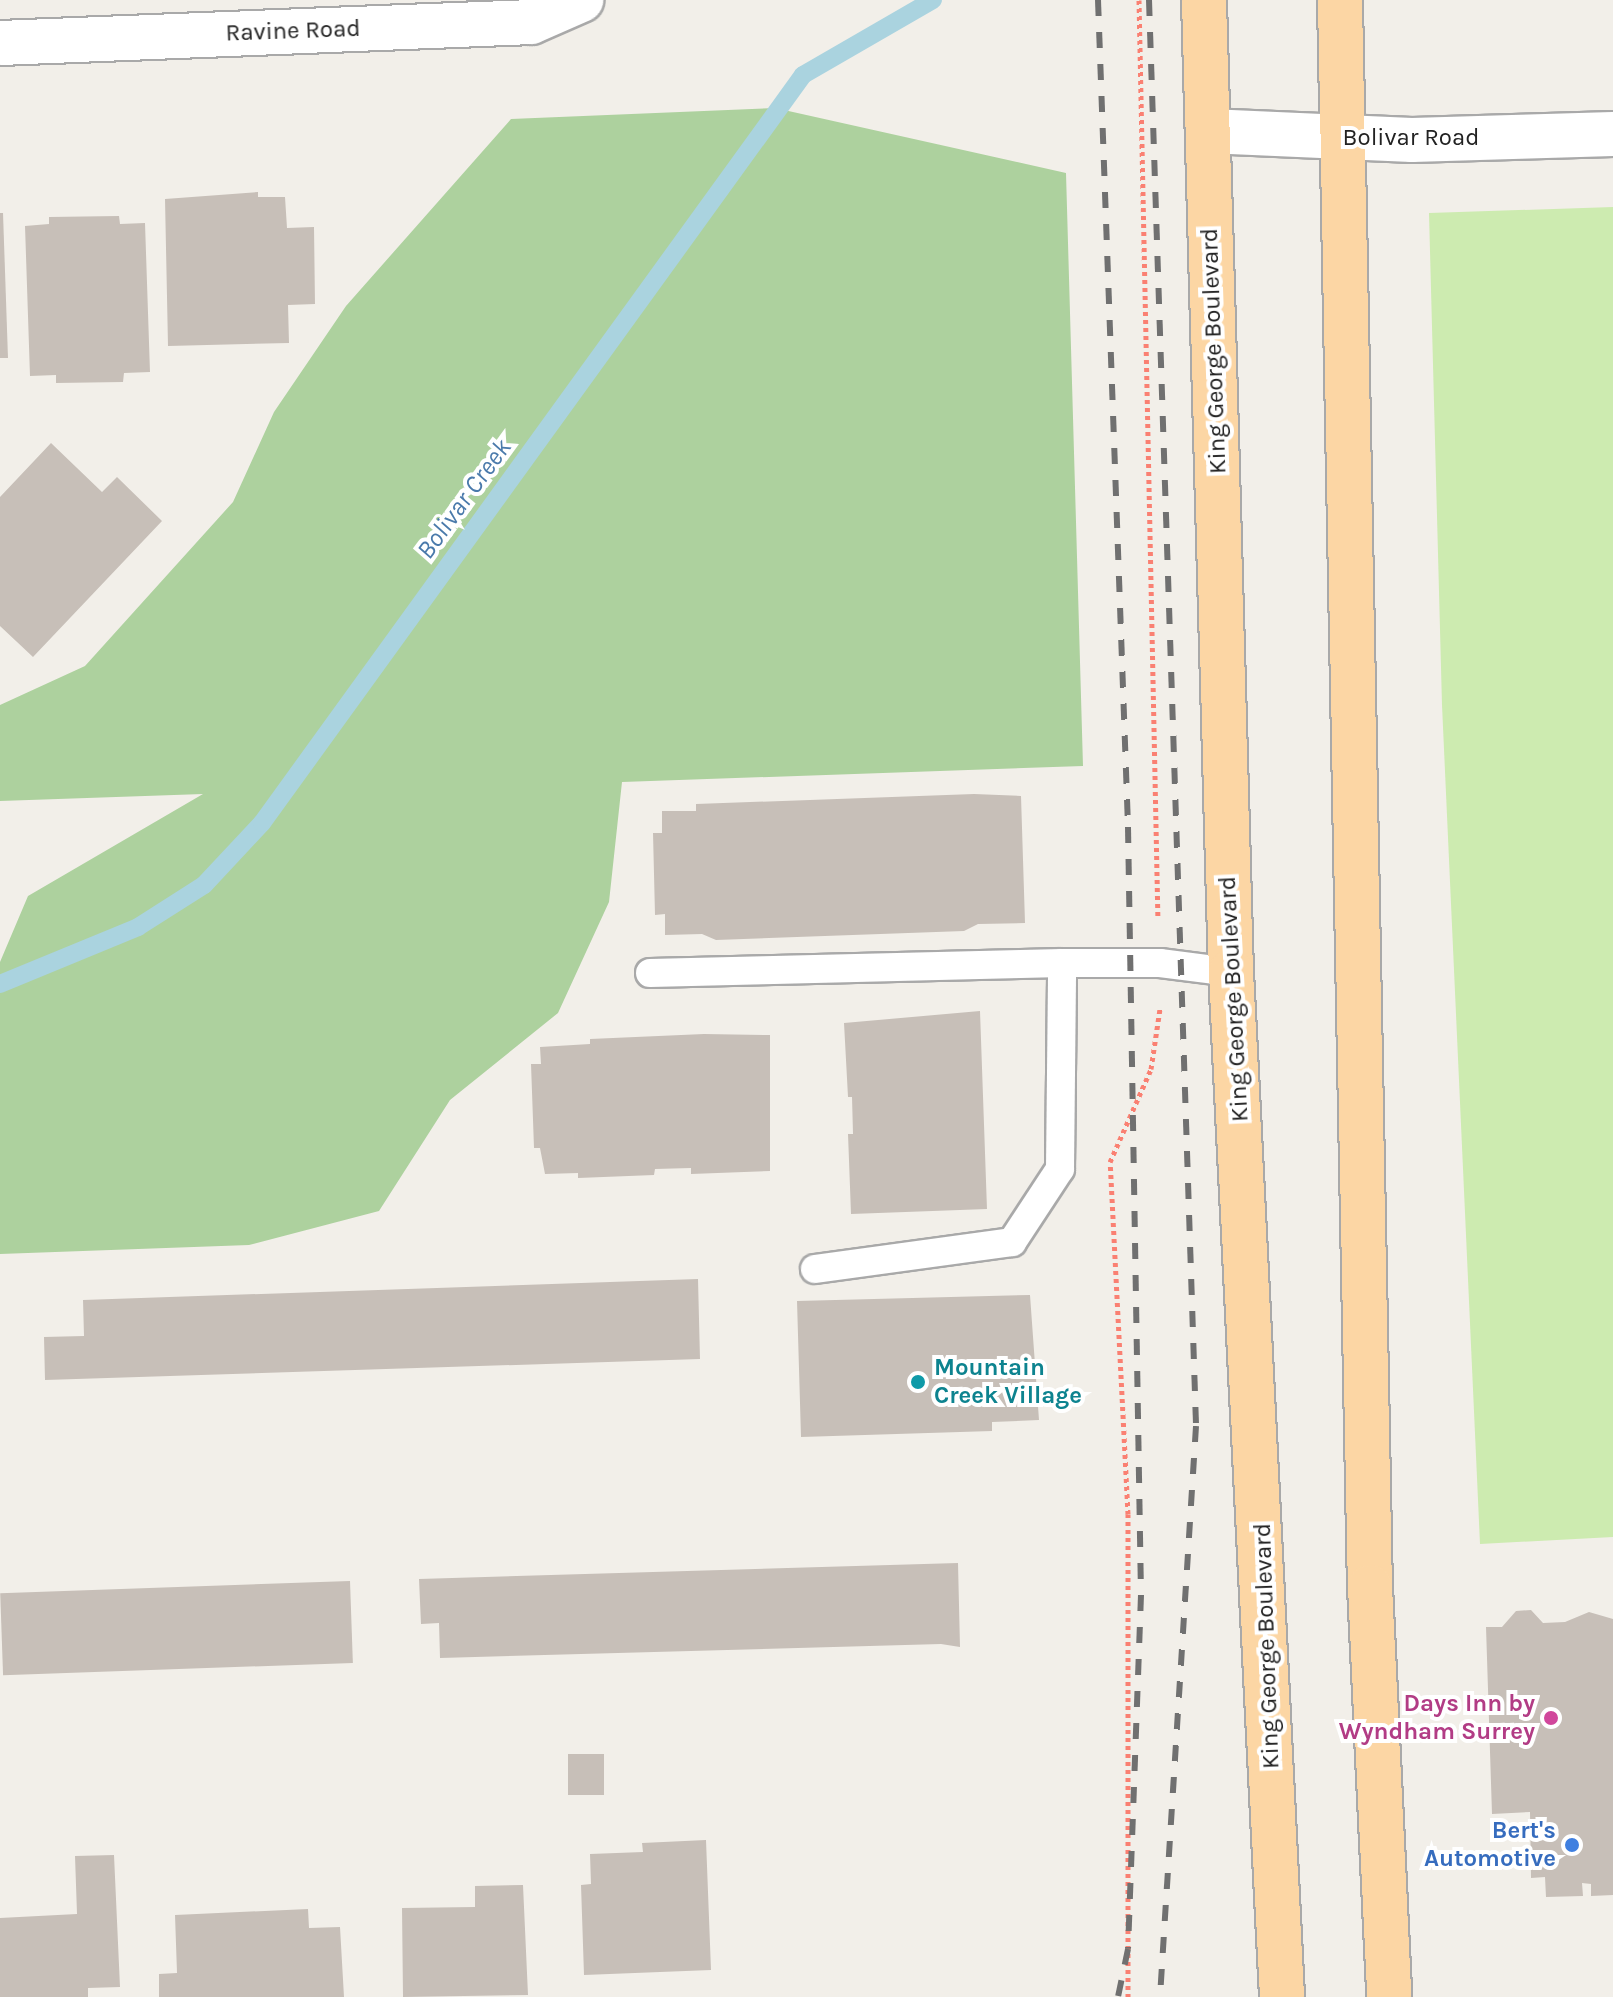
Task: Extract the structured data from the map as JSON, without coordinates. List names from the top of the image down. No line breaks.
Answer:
{"streets":{"main road":["King George Boulevard"],"street":["Ravine Road","Bolivar Road"]},"crossings":[["Bolivar Road","King George Boulevard"]],"water":["Bolivar Creek"],"places":["Mountain Creek Village","Days Inn by Wyndham Surrey","Bert's Automotive"]}
